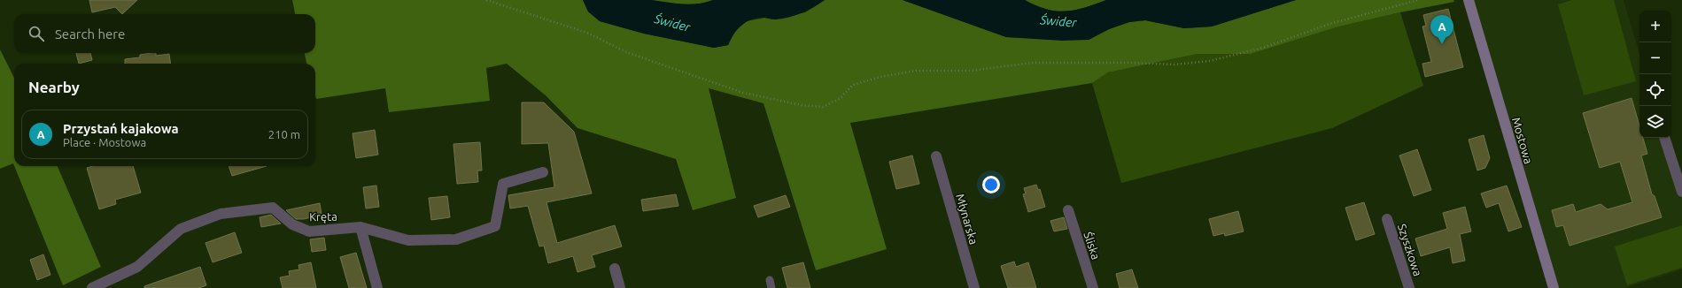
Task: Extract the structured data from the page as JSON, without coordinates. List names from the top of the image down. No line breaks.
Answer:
{"streets":{"street":["Mostowa","Kręta","Młynarska","Śliska","Szyszkowa"]},"water":["Świder"],"page":{"map_buttons":["+","−"],"search":"Search here","pins":"A","heading":"Nearby","list":[{"mark":"A","name":"Przystań kajakowa","note":"Place · Mostowa","value":"210 m"}]}}
